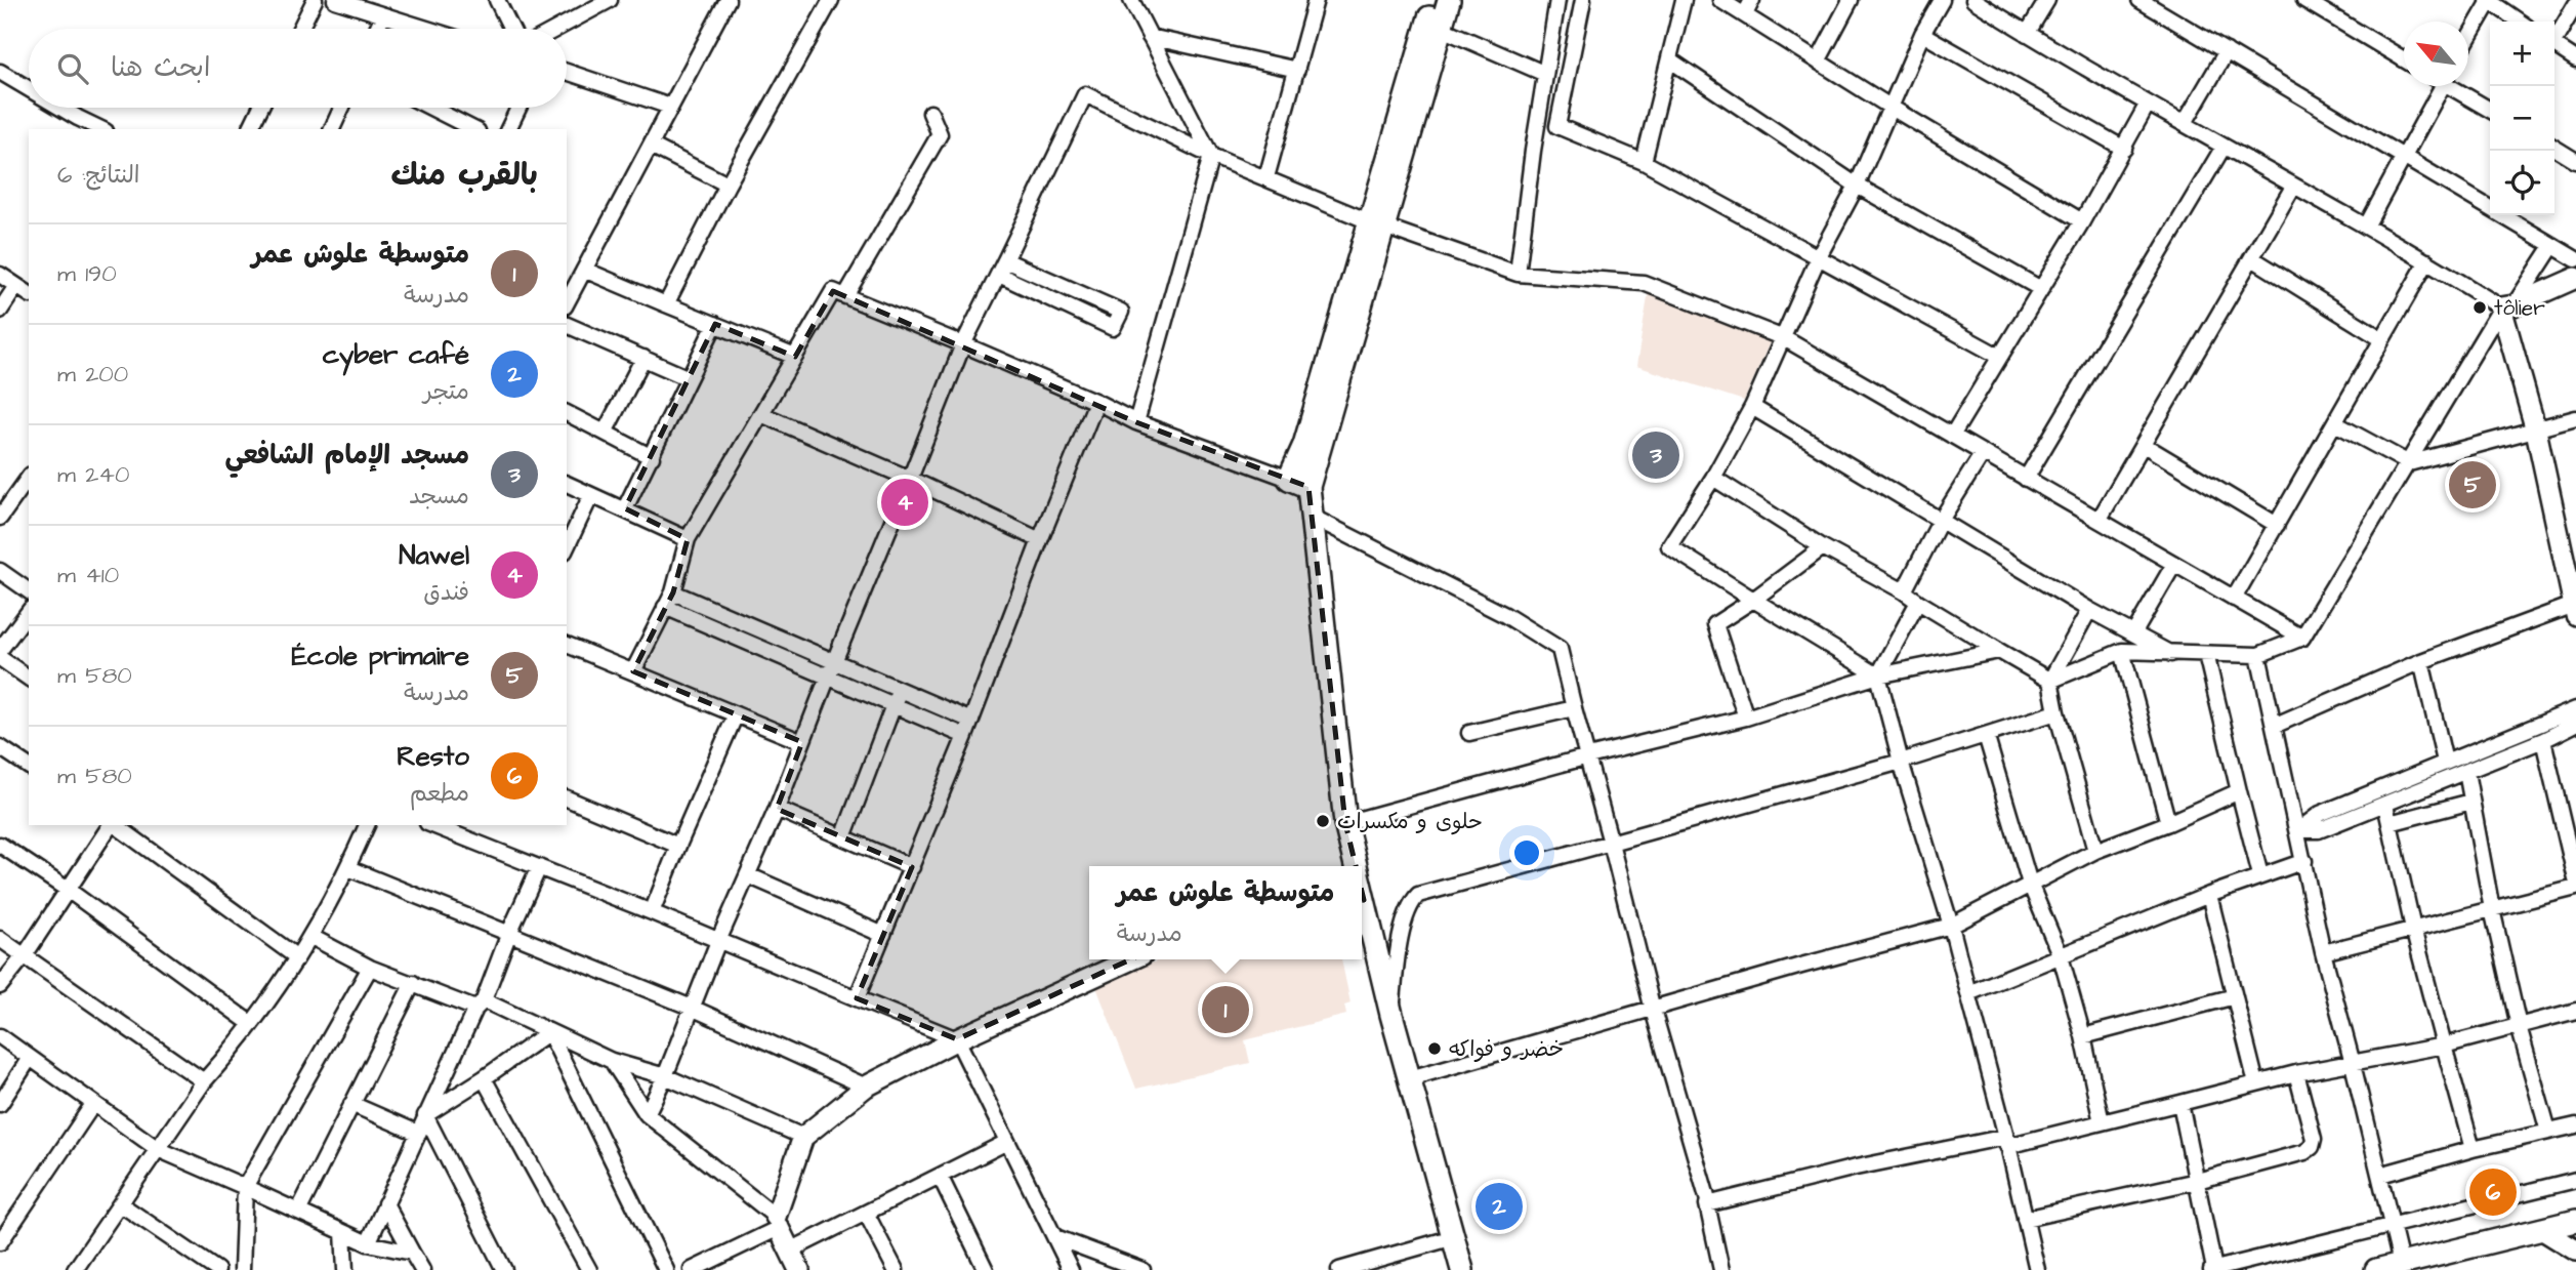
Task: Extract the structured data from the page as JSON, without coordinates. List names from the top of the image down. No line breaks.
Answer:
{"places":["tôlier","حلوى و مكسرات","خضر و فواكه"],"north":"top left","page":{"map_buttons":["+","−"],"search":"ابحث هنا","heading":["بالقرب منك","النتائج: 6"],"list":[{"mark":"1","name":"متوسطة علوش عمر","note":"مدرسة","value":"190 m"},{"mark":"2","name":"cyber café","note":"متجر","value":"200 m"},{"mark":"3","name":"مسجد الإمام الشافعي","note":"مسجد","value":"240 m"},{"mark":"4","name":"Nawel","note":"فندق","value":"410 m"},{"mark":"5","name":"École primaire","note":"مدرسة","value":"580 m"},{"mark":"6","name":"Resto","note":"مطعم","value":"580 m"}],"pins":["3","5","4","1","6","2"],"popup":["متوسطة علوش عمر","مدرسة"]}}
